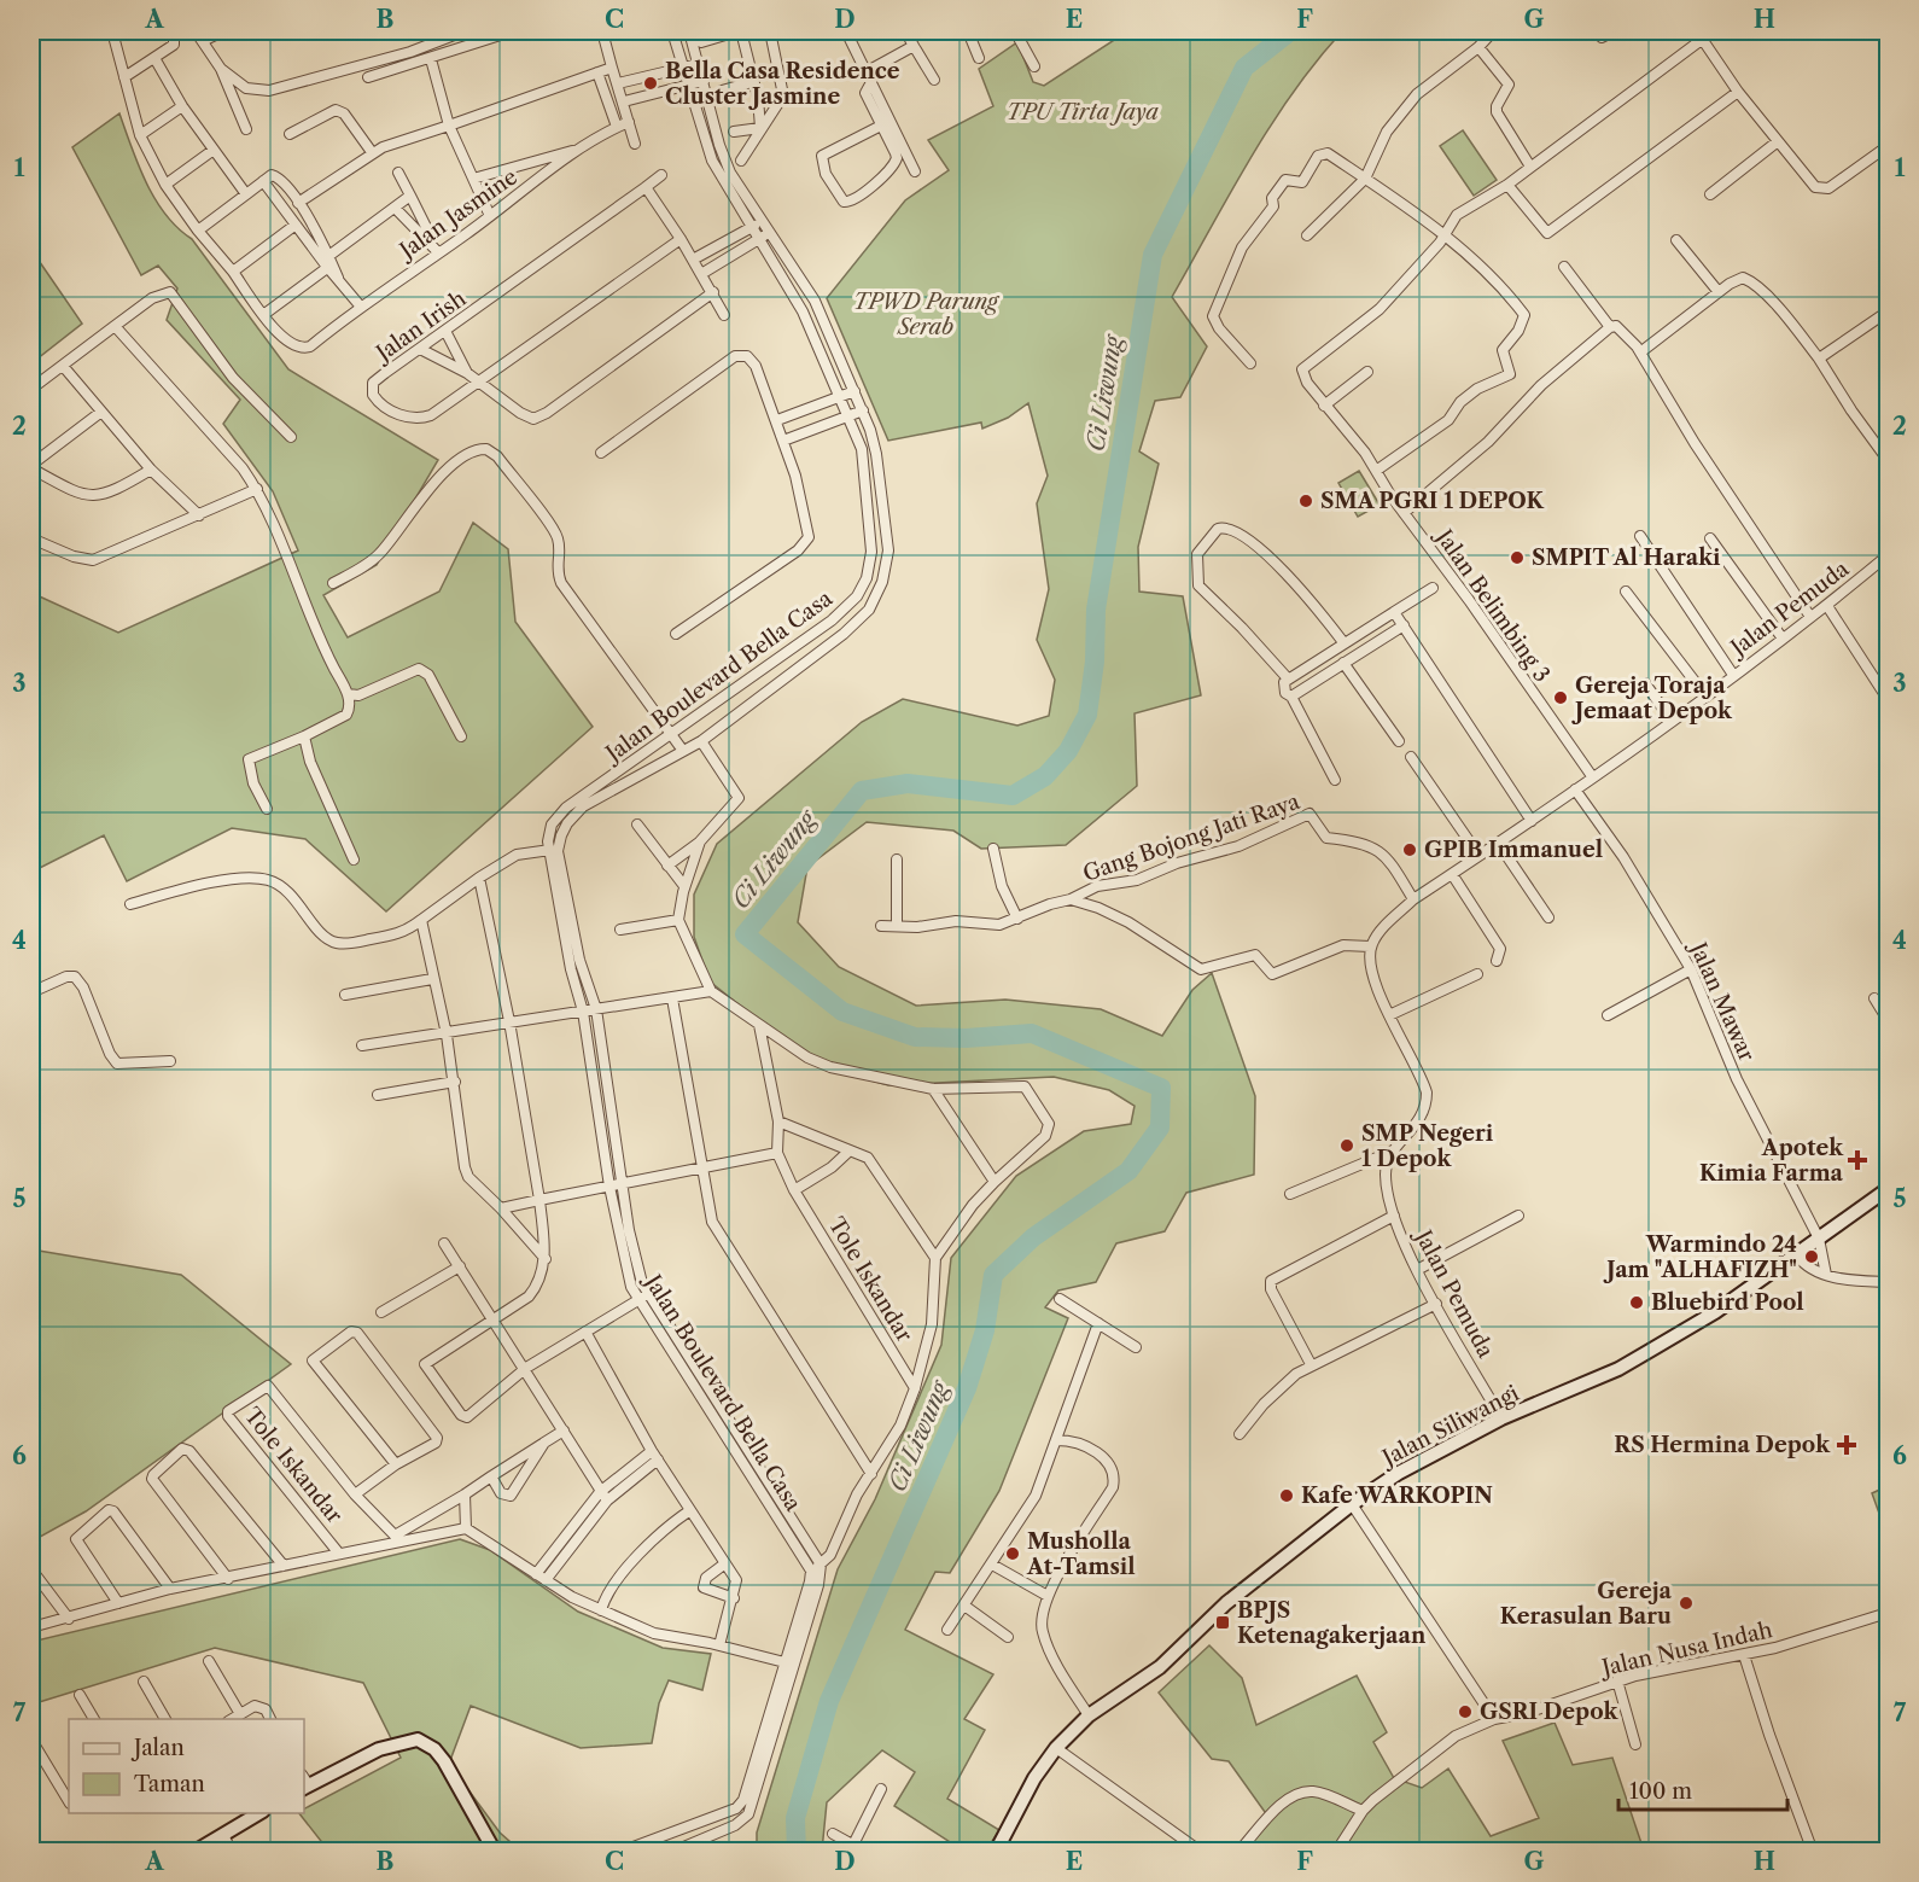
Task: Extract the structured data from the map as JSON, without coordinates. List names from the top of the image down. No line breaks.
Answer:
{"streets":{"main road":["Jalan Siliwangi"],"street":["Jalan Jasmine","Jalan Irish","Jalan Belimbing 3","Jalan Pemuda","Jalan Boulevard Bella Casa","Gang Bojong Jati Raya","Jalan Mawar","Tole Iskandar","Jalan Nusa Indah"]},"crossings":[["Jalan Belimbing 3","Jalan Pemuda"],["Jalan Pemuda","Gang Bojong Jati Raya"],["Jalan Pemuda","Jalan Mawar"],["Jalan Pemuda","Jalan Siliwangi"],["Jalan Mawar","Jalan Siliwangi"]],"water":["Ci Liwung"],"parks":["TPU Tirta Jaya","TPWD Parung Serab"],"places":{"other":["Bella Casa Residence Cluster Jasmine","SMA PGRI 1 DEPOK","SMPIT Al Haraki","Gereja Toraja Jemaat Depok","GPIB Immanuel","SMP Negeri 1 Depok","Warmindo 24 Jam \"ALHAFIZH\"","Bluebird Pool","Kafe WARKOPIN","Musholla At-Tamsil","Gereja Kerasulan Baru","GSRI Depok"],"health":["Apotek Kimia Farma","RS Hermina Depok"],"transit":["BPJS Ketenagakerjaan"]},"legend":["Jalan","Taman"],"scale_bar":"100 m","grid":{"columns":["A","B","C","D","E","F","G","H"],"rows":["1","2","3","4","5","6","7"]}}
